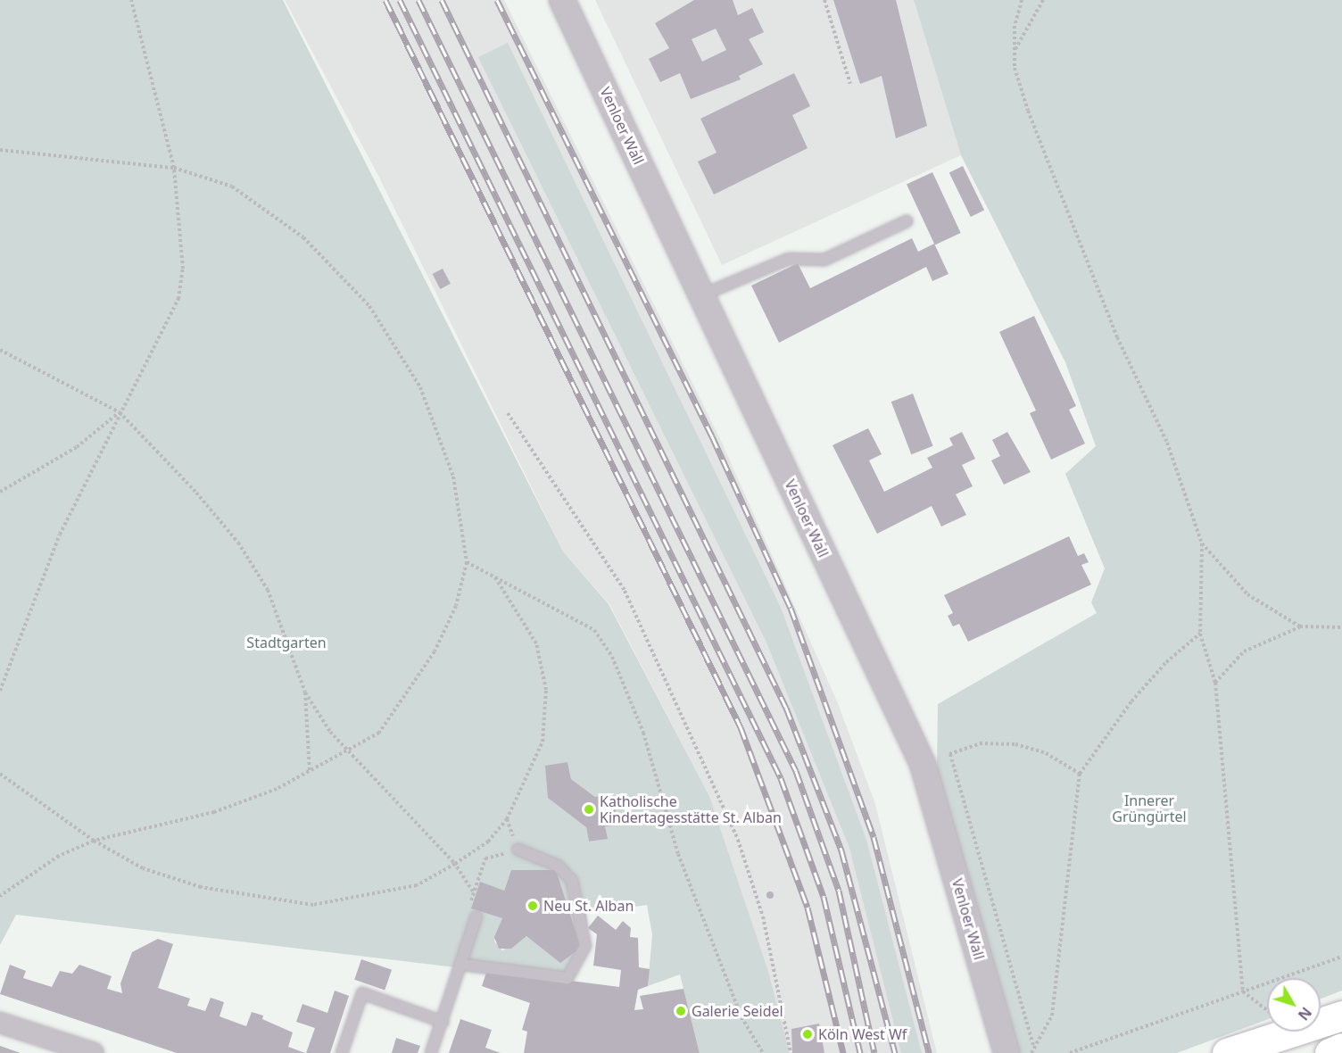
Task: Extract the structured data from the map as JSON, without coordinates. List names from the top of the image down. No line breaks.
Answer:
{"streets":{"street":["Venloer Wall"]},"parks":["Stadtgarten","Innerer Grüngürtel"],"places":["Katholische Kindertagesstätte St. Alban","Neu St. Alban","Galerie Seidel","Köln West Wf"],"north":"bottom right"}
